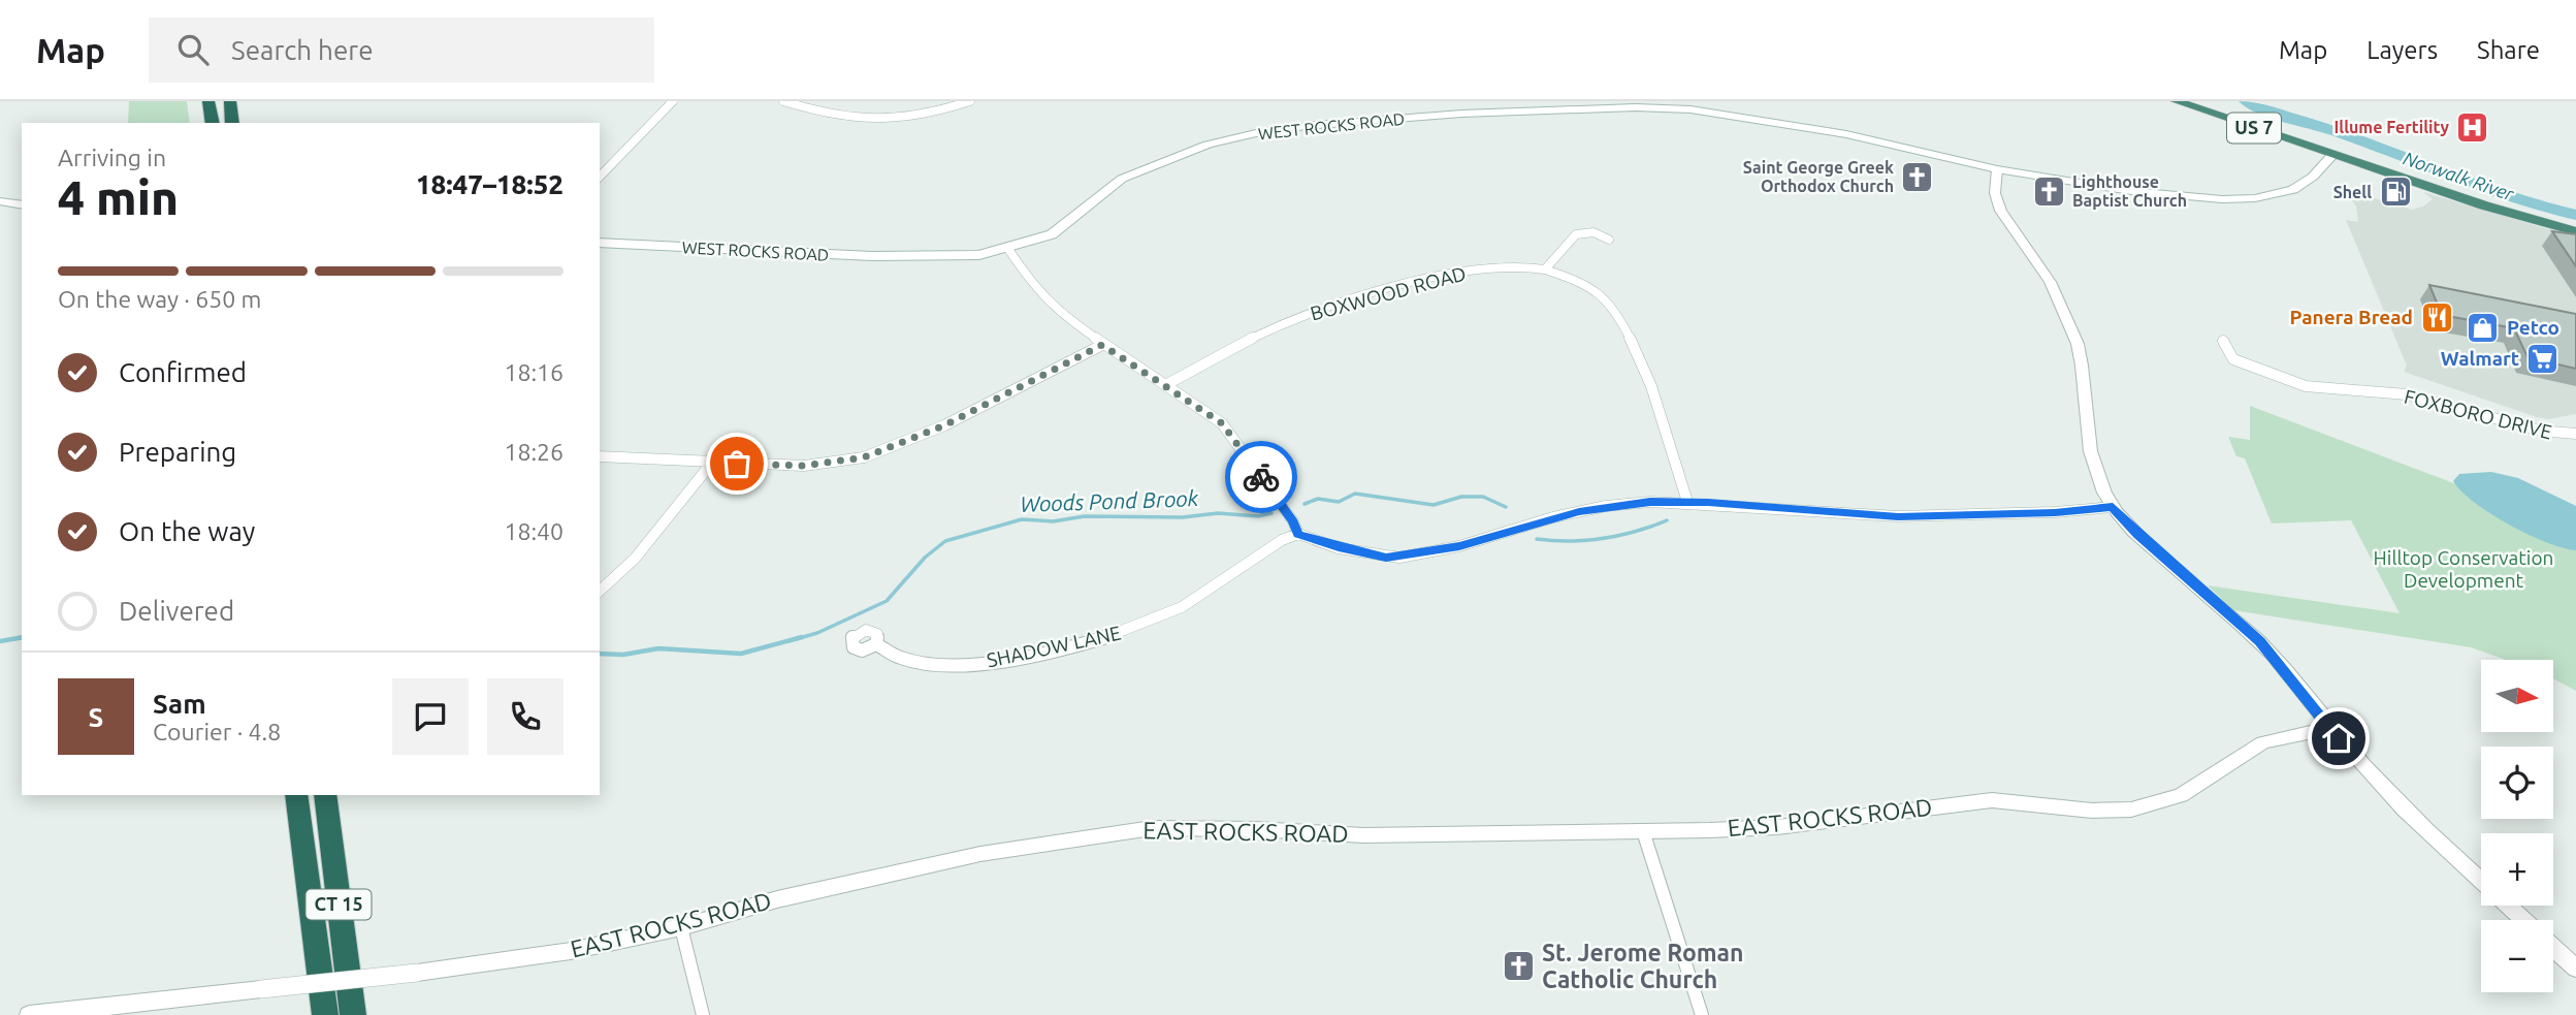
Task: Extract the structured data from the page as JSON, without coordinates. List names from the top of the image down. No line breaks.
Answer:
{"streets":{"highway":["US 7","CT 15"],"main road":["WEST ROCKS ROAD"],"street":["BOXWOOD ROAD","FOXBORO DRIVE","SHADOW LANE","EAST ROCKS ROAD"]},"crossings":[["WEST ROCKS ROAD","US 7"]],"water":["Norwalk River","Woods Pond Brook"],"parks":["Hilltop Conservation Development"],"places":{"hospital":["Illume Fertility"],"church":["Saint George Greek Orthodox Church","Lighthouse Baptist Church","St. Jerome Roman Catholic Church"],"fuel station":["Shell"],"restaurant":["Panera Bread"],"shop":["Petco"],"supermarket":["Walmart"]},"north":"right","page":{"header":"Map","search":"Search here","nav":["Map","Layers","Share"],"heading":["4 min","Arriving in","18:47–18:52"],"panel":["Sam","Courier · 4.8"],"bar":"On the way · 650 m","list":[["Confirmed","18:16"],["Preparing","18:26"],["On the way","18:40"],"Delivered"],"map_buttons":["+","−"],"round":"S"}}
